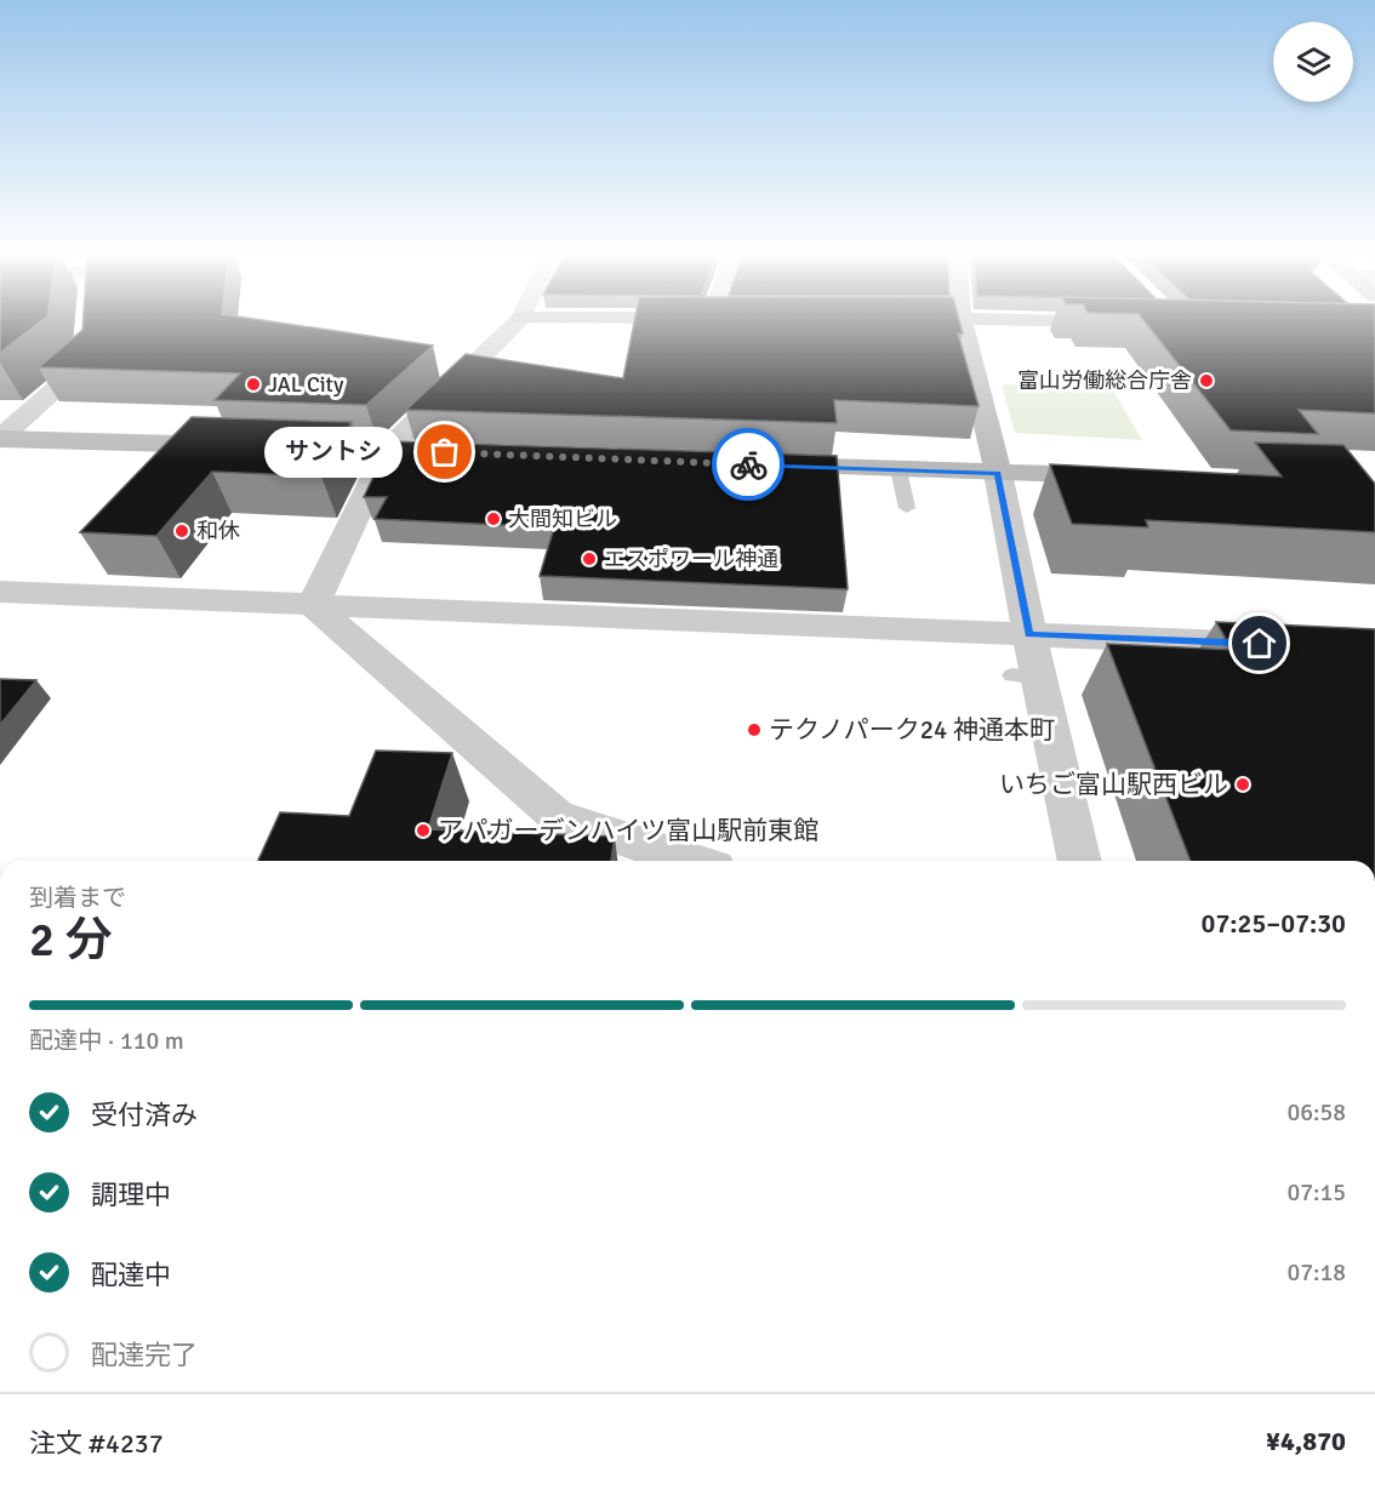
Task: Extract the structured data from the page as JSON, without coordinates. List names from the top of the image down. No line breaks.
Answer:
{"places":["富山労働総合庁舎","JAL City","サントシ","大間知ビル","和休","エスポワール神通","テクノパーク24 神通本町","いちご富山駅西ビル","アパガーデンハイツ富山駅前東館"],"page":{"bubble":"サントシ","heading":["2 分","到着まで","07:25–07:30"],"panel":["注文 #4237","¥4,870"],"bar":"配達中 · 110 m","list":[["受付済み","06:58"],["調理中","07:15"],["配達中","07:18"],"配達完了"]}}
